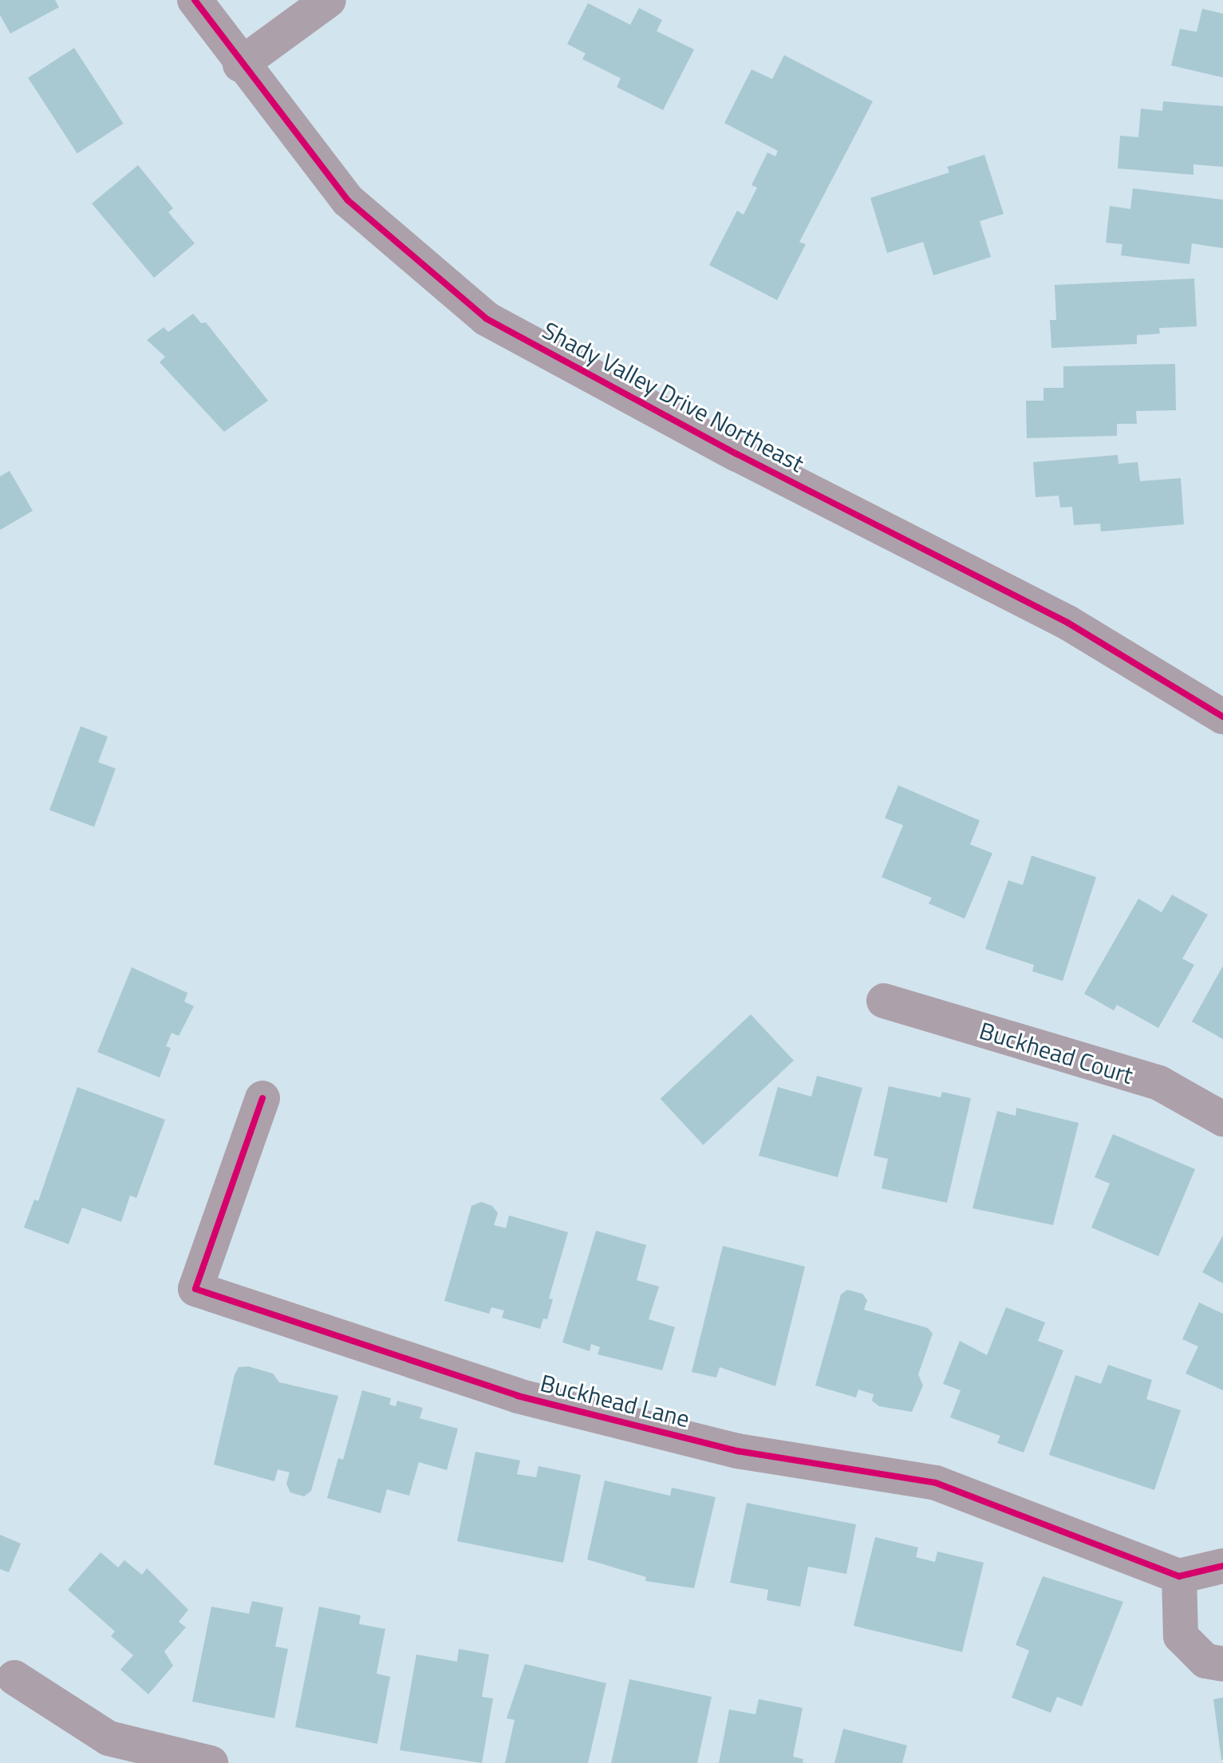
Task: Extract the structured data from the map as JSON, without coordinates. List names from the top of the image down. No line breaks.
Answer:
{"streets":{"street":["Shady Valley Drive Northeast","Buckhead Court","Buckhead Lane"]}}
